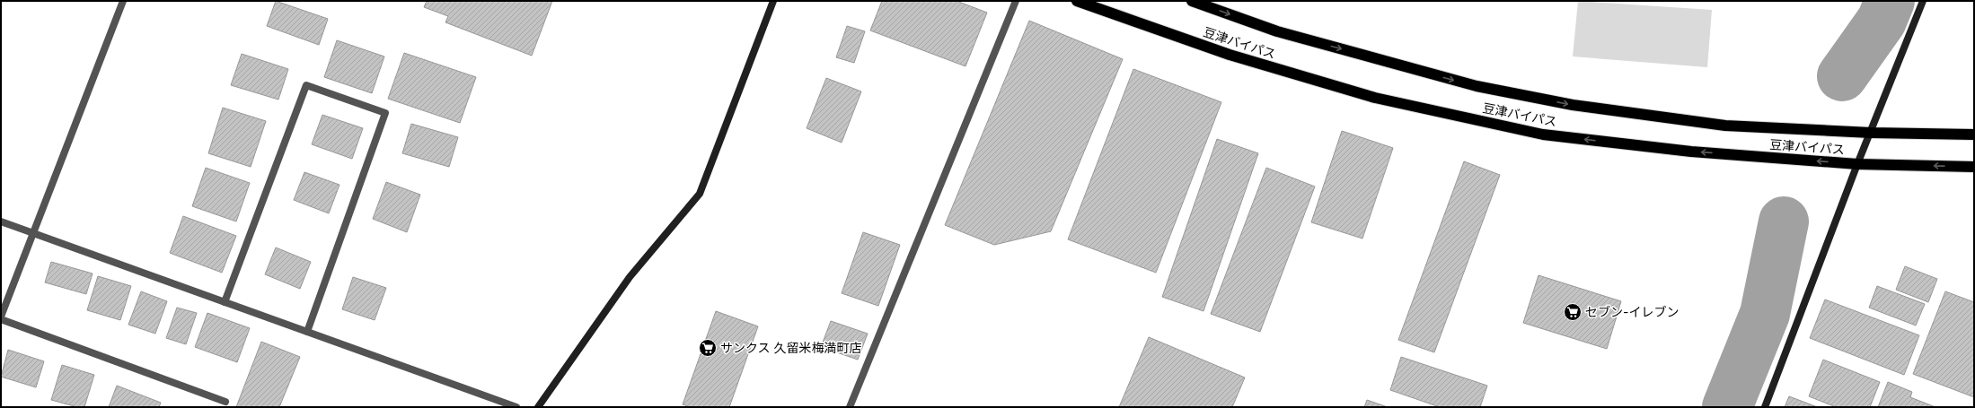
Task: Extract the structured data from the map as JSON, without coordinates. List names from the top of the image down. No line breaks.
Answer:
{"streets":{"highway":["豆津バイパス"]},"places":{"supermarket":["セブン-イレブン","サンクス 久留米梅満町店"]}}
